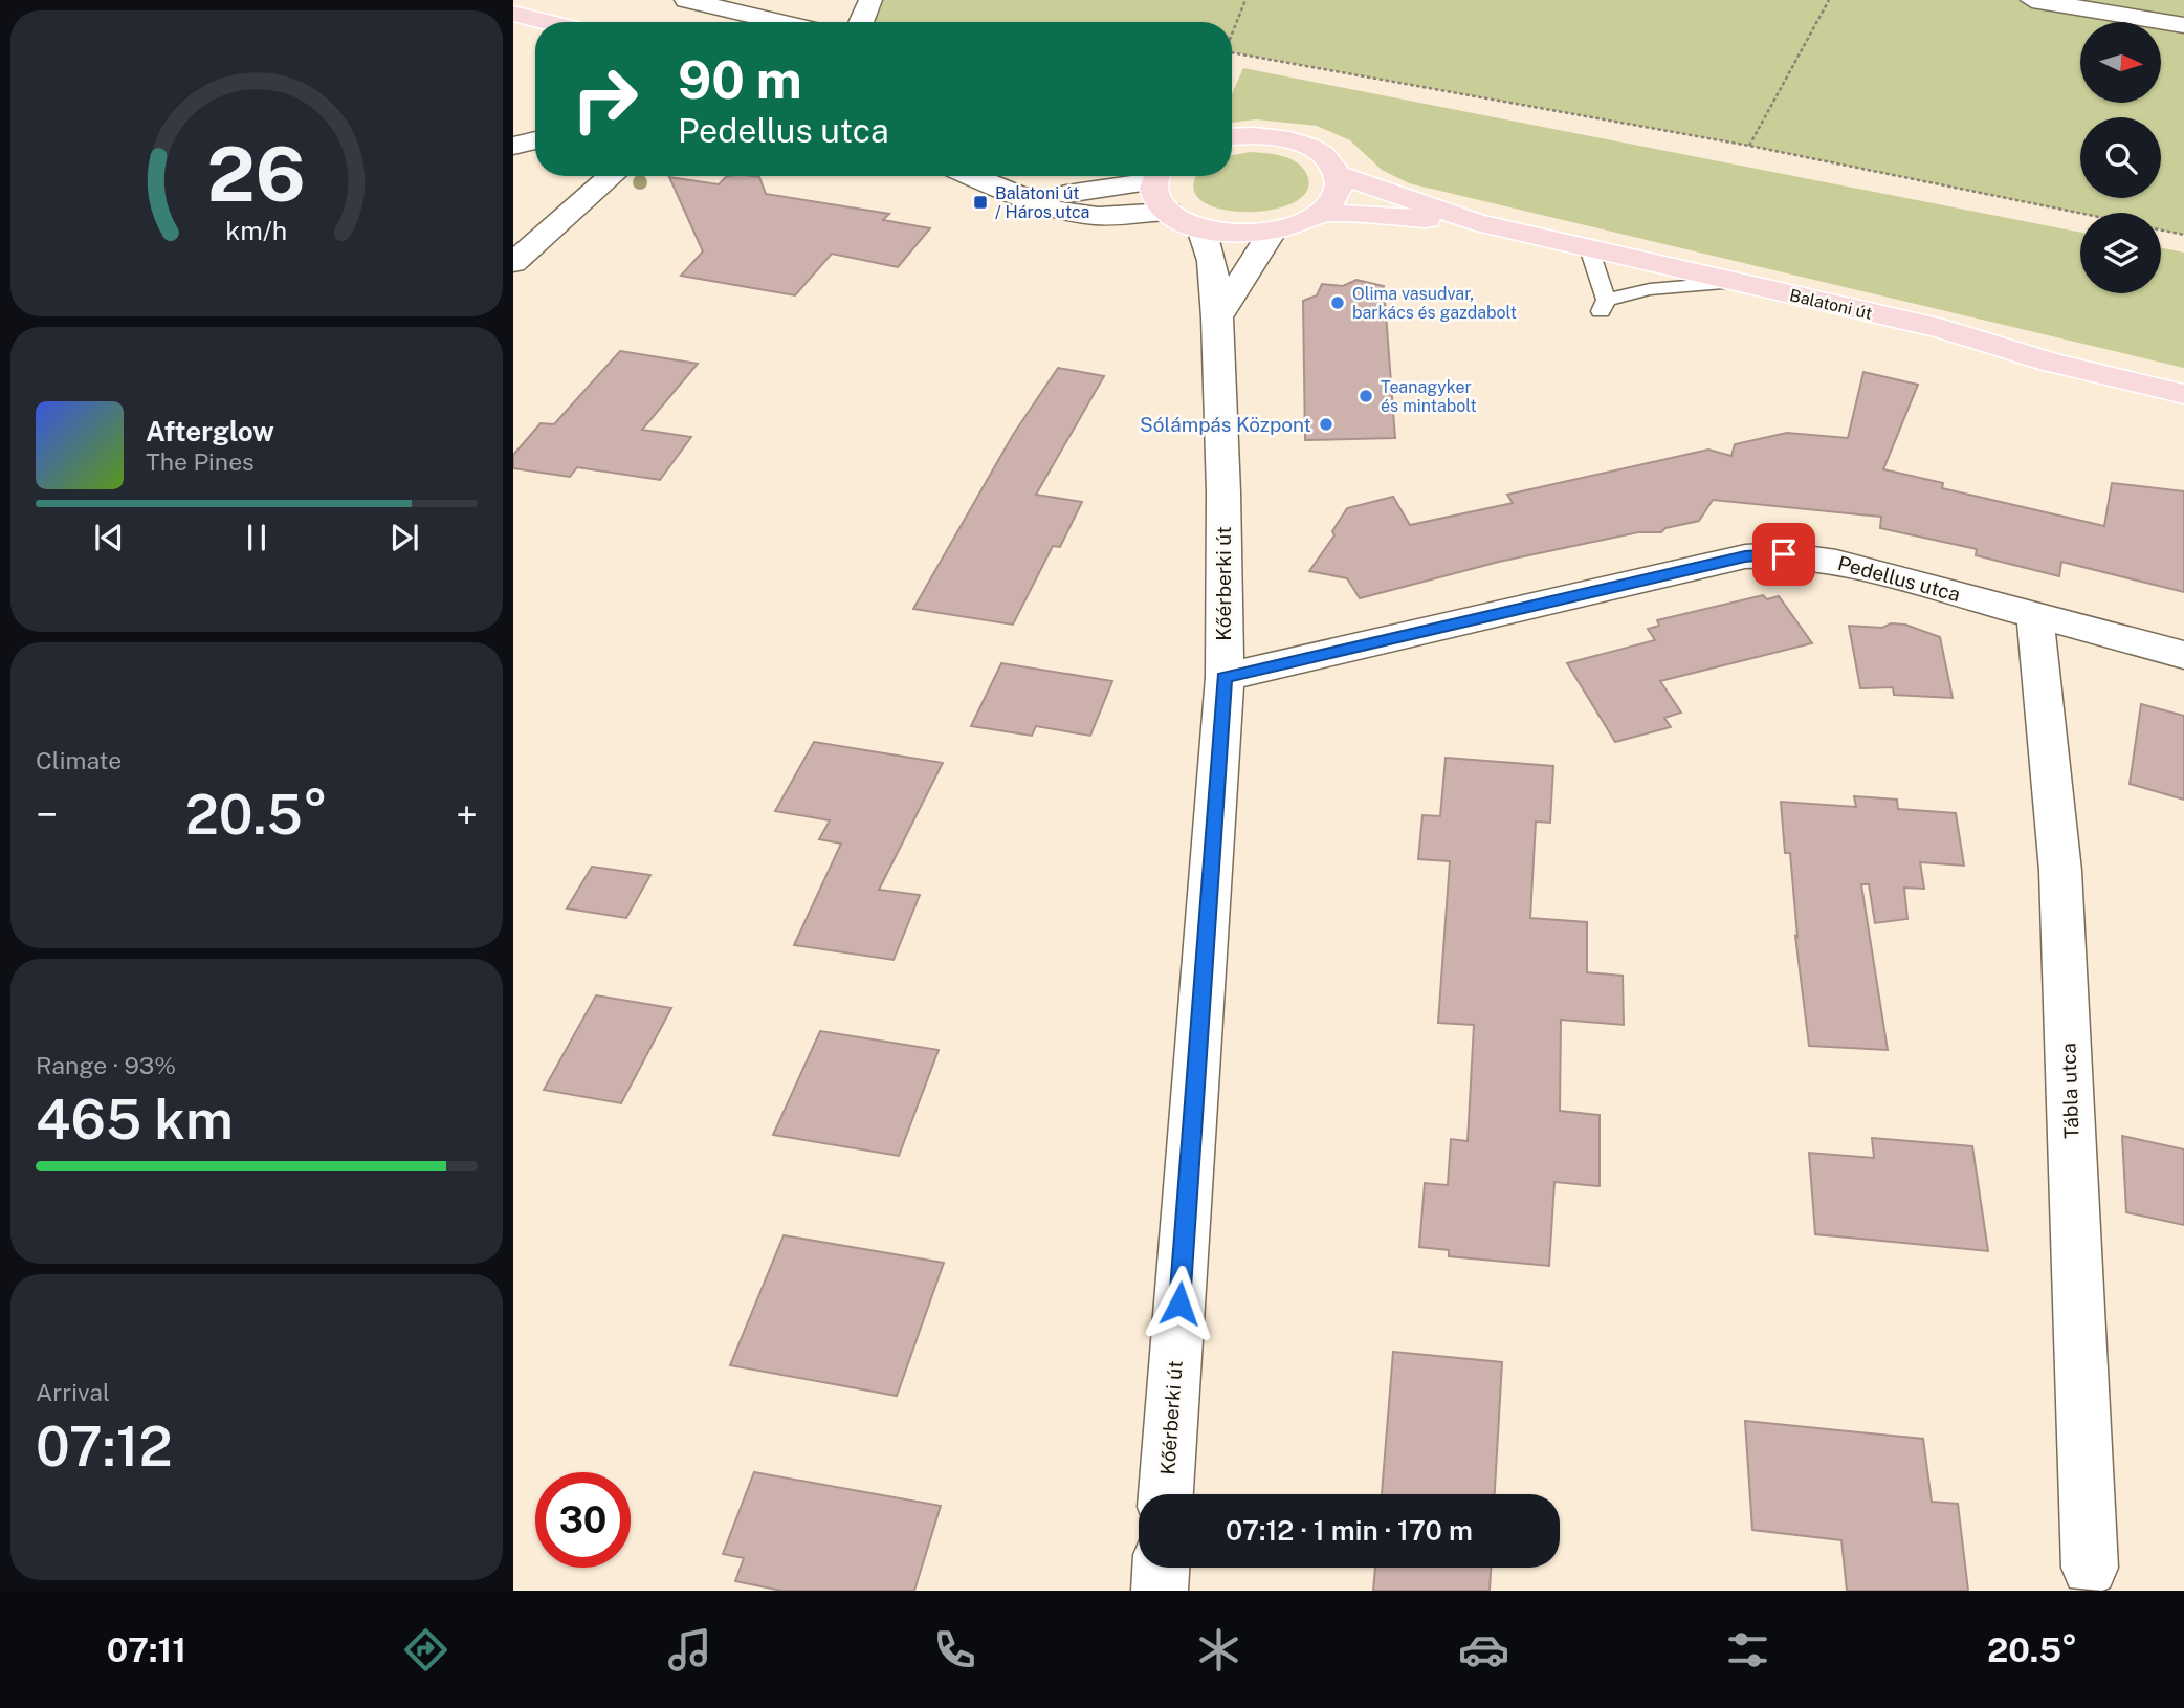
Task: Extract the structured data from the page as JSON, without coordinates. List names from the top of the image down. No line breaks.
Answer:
{"streets":{"main road":["Balatoni út"],"street":["Pedellus utca","Kőérberki út","Tábla utca"]},"crossings":[["Pedellus utca","Kőérberki út"],["Pedellus utca","Tábla utca"]],"places":{"transit":["Balatoni út / Háros utca"],"other":["Olima vasudvar, barkács és gazdabolt","Teanagyker és mintabolt","Sólámpás Központ"]},"north":"right","page":{"turn":["90 m","Pedellus utca"],"song":["Afterglow","The Pines"],"tile":["Climate",["Range · 93%","465 km"],["Arrival","07:12"]],"heat":["−","20.5°","+"],"limit":"30","trip":"07:12 · 1 min · 170 m","tabs":["07:11","20.5°"],"gauge":["26","km/h"]}}
